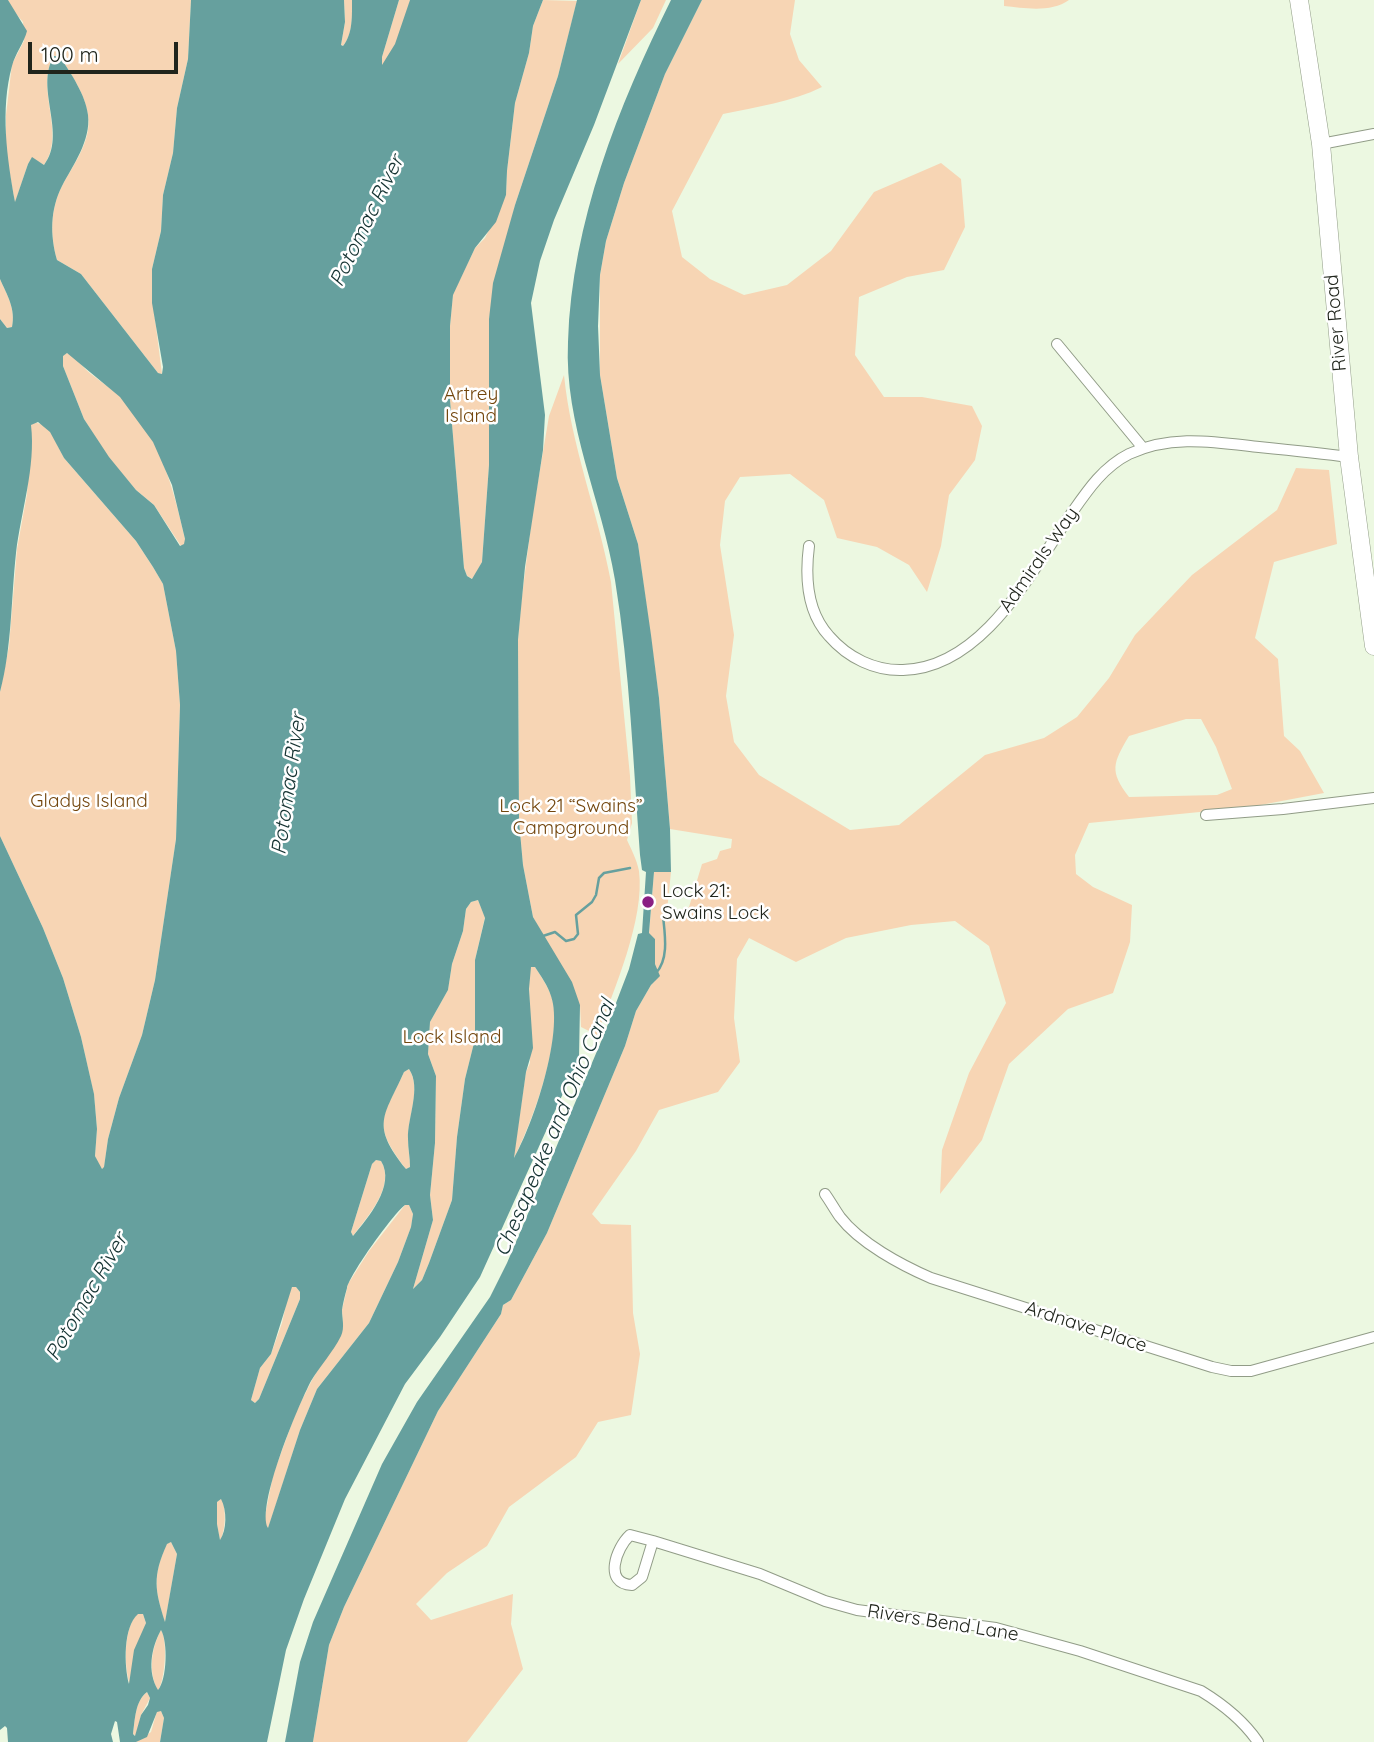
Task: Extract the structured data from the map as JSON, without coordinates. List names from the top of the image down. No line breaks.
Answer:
{"streets":{"main road":["River Road"],"street":["Admirals Way","Ardnave Place","Rivers Bend Lane"]},"crossings":[["River Road","Admirals Way"]],"water":["Potomac River","Chesapeake and Ohio Canal"],"parks":["Artrey Island","Gladys Island","Lock 21 “Swains” Campground","Lock Island"],"places":["Lock 21: Swains Lock"],"scale_bar":"100 m"}
